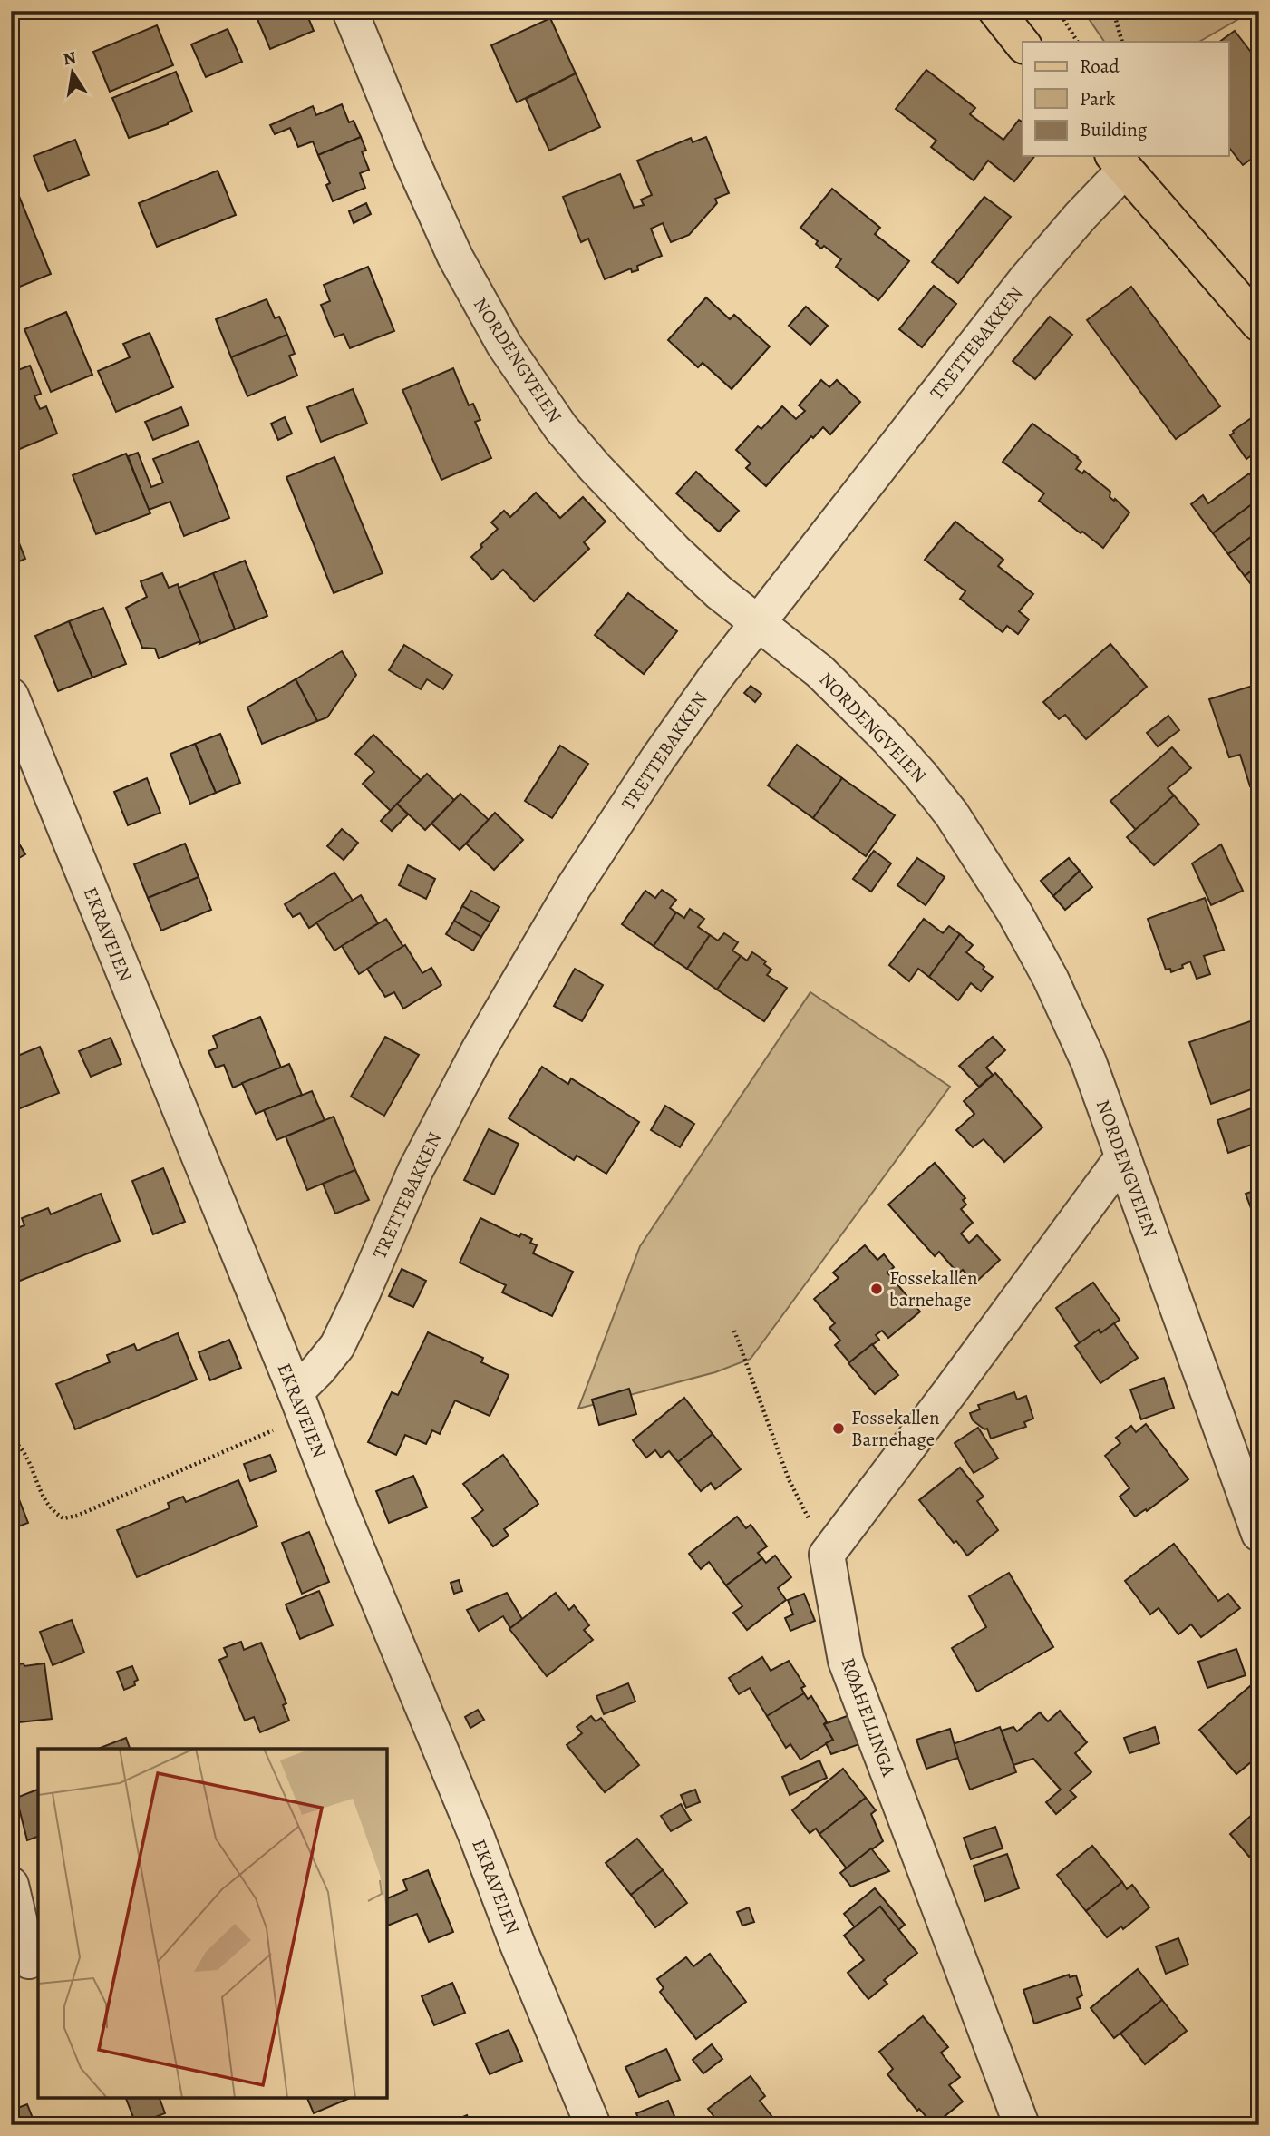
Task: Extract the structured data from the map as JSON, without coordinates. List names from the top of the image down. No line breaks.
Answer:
{"streets":{"street":["TRETTEBAKKEN","NORDENGVEIEN","EKRAVEIEN","RØAHELLINGA"]},"crossings":[["TRETTEBAKKEN","NORDENGVEIEN"],["TRETTEBAKKEN","EKRAVEIEN"]],"places":["Fossekallen barnehage","Fossekallen Barnehage"],"legend":["Road","Park","Building"],"north":"top"}
